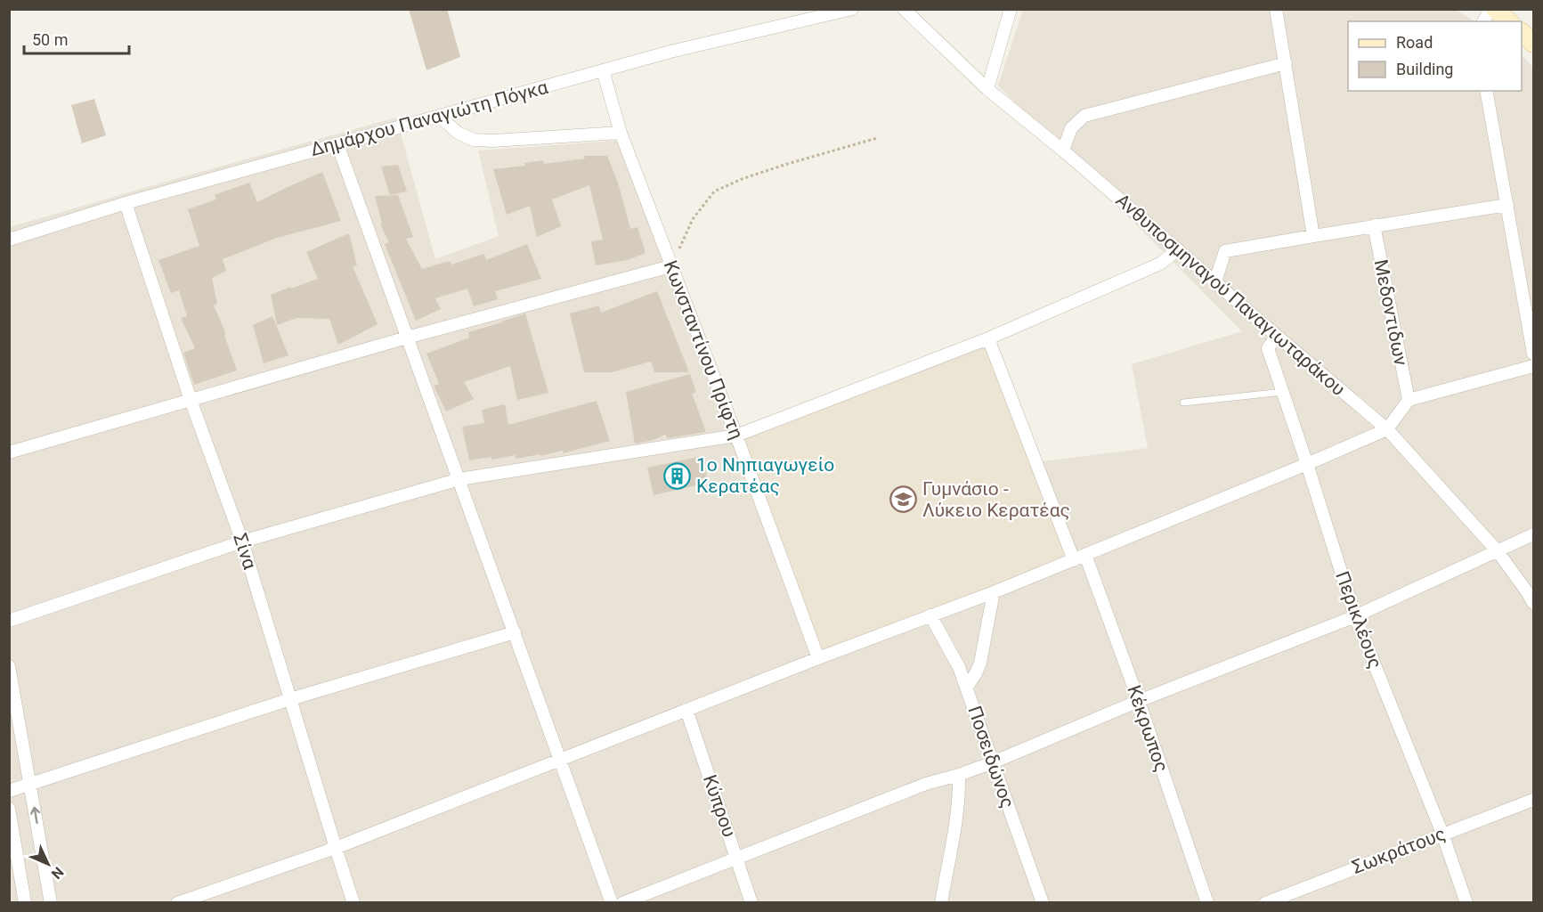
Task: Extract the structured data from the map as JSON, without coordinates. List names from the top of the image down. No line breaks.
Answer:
{"streets":{"street":["Δημάρχου Παναγιώτη Πόγκα","Ανθυποσμηναγού Παναγιωταράκου","Μεδοντιδων","Κωνσταντίνου Πρίφτη","Σίνα","Περικλέους","Κέκρωπος","Ποσειδώνος","Κύπρου","Σωκράτους"]},"crossings":[["Δημάρχου Παναγιώτη Πόγκα","Κωνσταντίνου Πρίφτη"],["Δημάρχου Παναγιώτη Πόγκα","Σίνα"],["Ανθυποσμηναγού Παναγιωταράκου","Περικλέους"],["Περικλέους","Σωκράτους"]],"places":{"building":["1ο Νηπιαγωγείο Κερατέας"],"school or university":["Γυμνάσιο - Λύκειο Κερατέας"]},"legend":["Road","Building"],"scale_bar":"50 m","north":"bottom right"}
